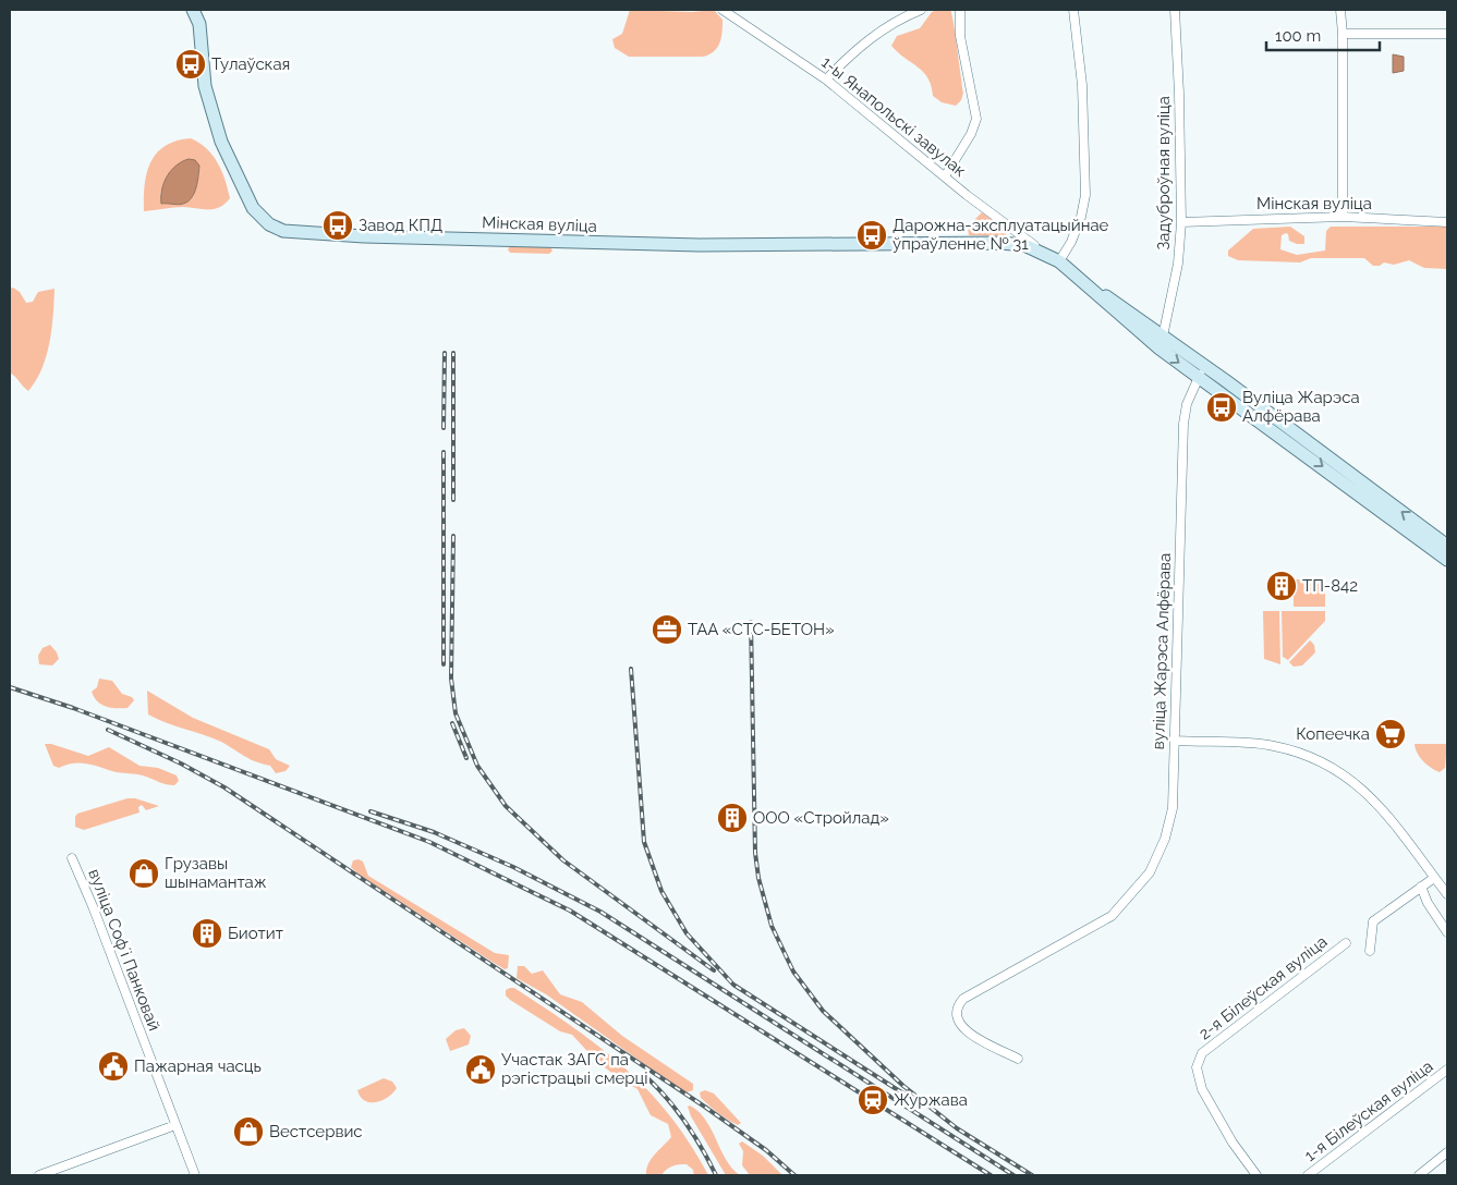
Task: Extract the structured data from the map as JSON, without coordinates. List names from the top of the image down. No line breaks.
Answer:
{"streets":{"main road":["Мінская вуліца"],"street":["1-ы Янапольскі завулак","Задуброўная вуліца","вуліца Жарэса Алфёрава","вуліца Софʼі Панковай","2-я Білеўская вуліца","1-я Білеўская вуліца"]},"crossings":[["1-ы Янапольскі завулак","Мінская вуліца"],["Задуброўная вуліца","Мінская вуліца"],["Мінская вуліца","вуліца Жарэса Алфёрава"]],"places":{"bus stop":["Тулаўская","Завод КПД","Дарожна-эксплуатацыйнае ўпраўленне № 31","Вуліца Жарэса Алфёрава"],"building":["ТП-842","ООО «Стройлад»","Биотит"],"office":["ТАА «СТС-БЕТОН»"],"supermarket":["Копеечка"],"shop":["Грузавы шынамантаж","Вестсервис"],"public building":["Пажарная часць","Участак ЗАГС па рэгістрацыі смерці"],"station":["Журжава"]},"scale_bar":"100 m"}
